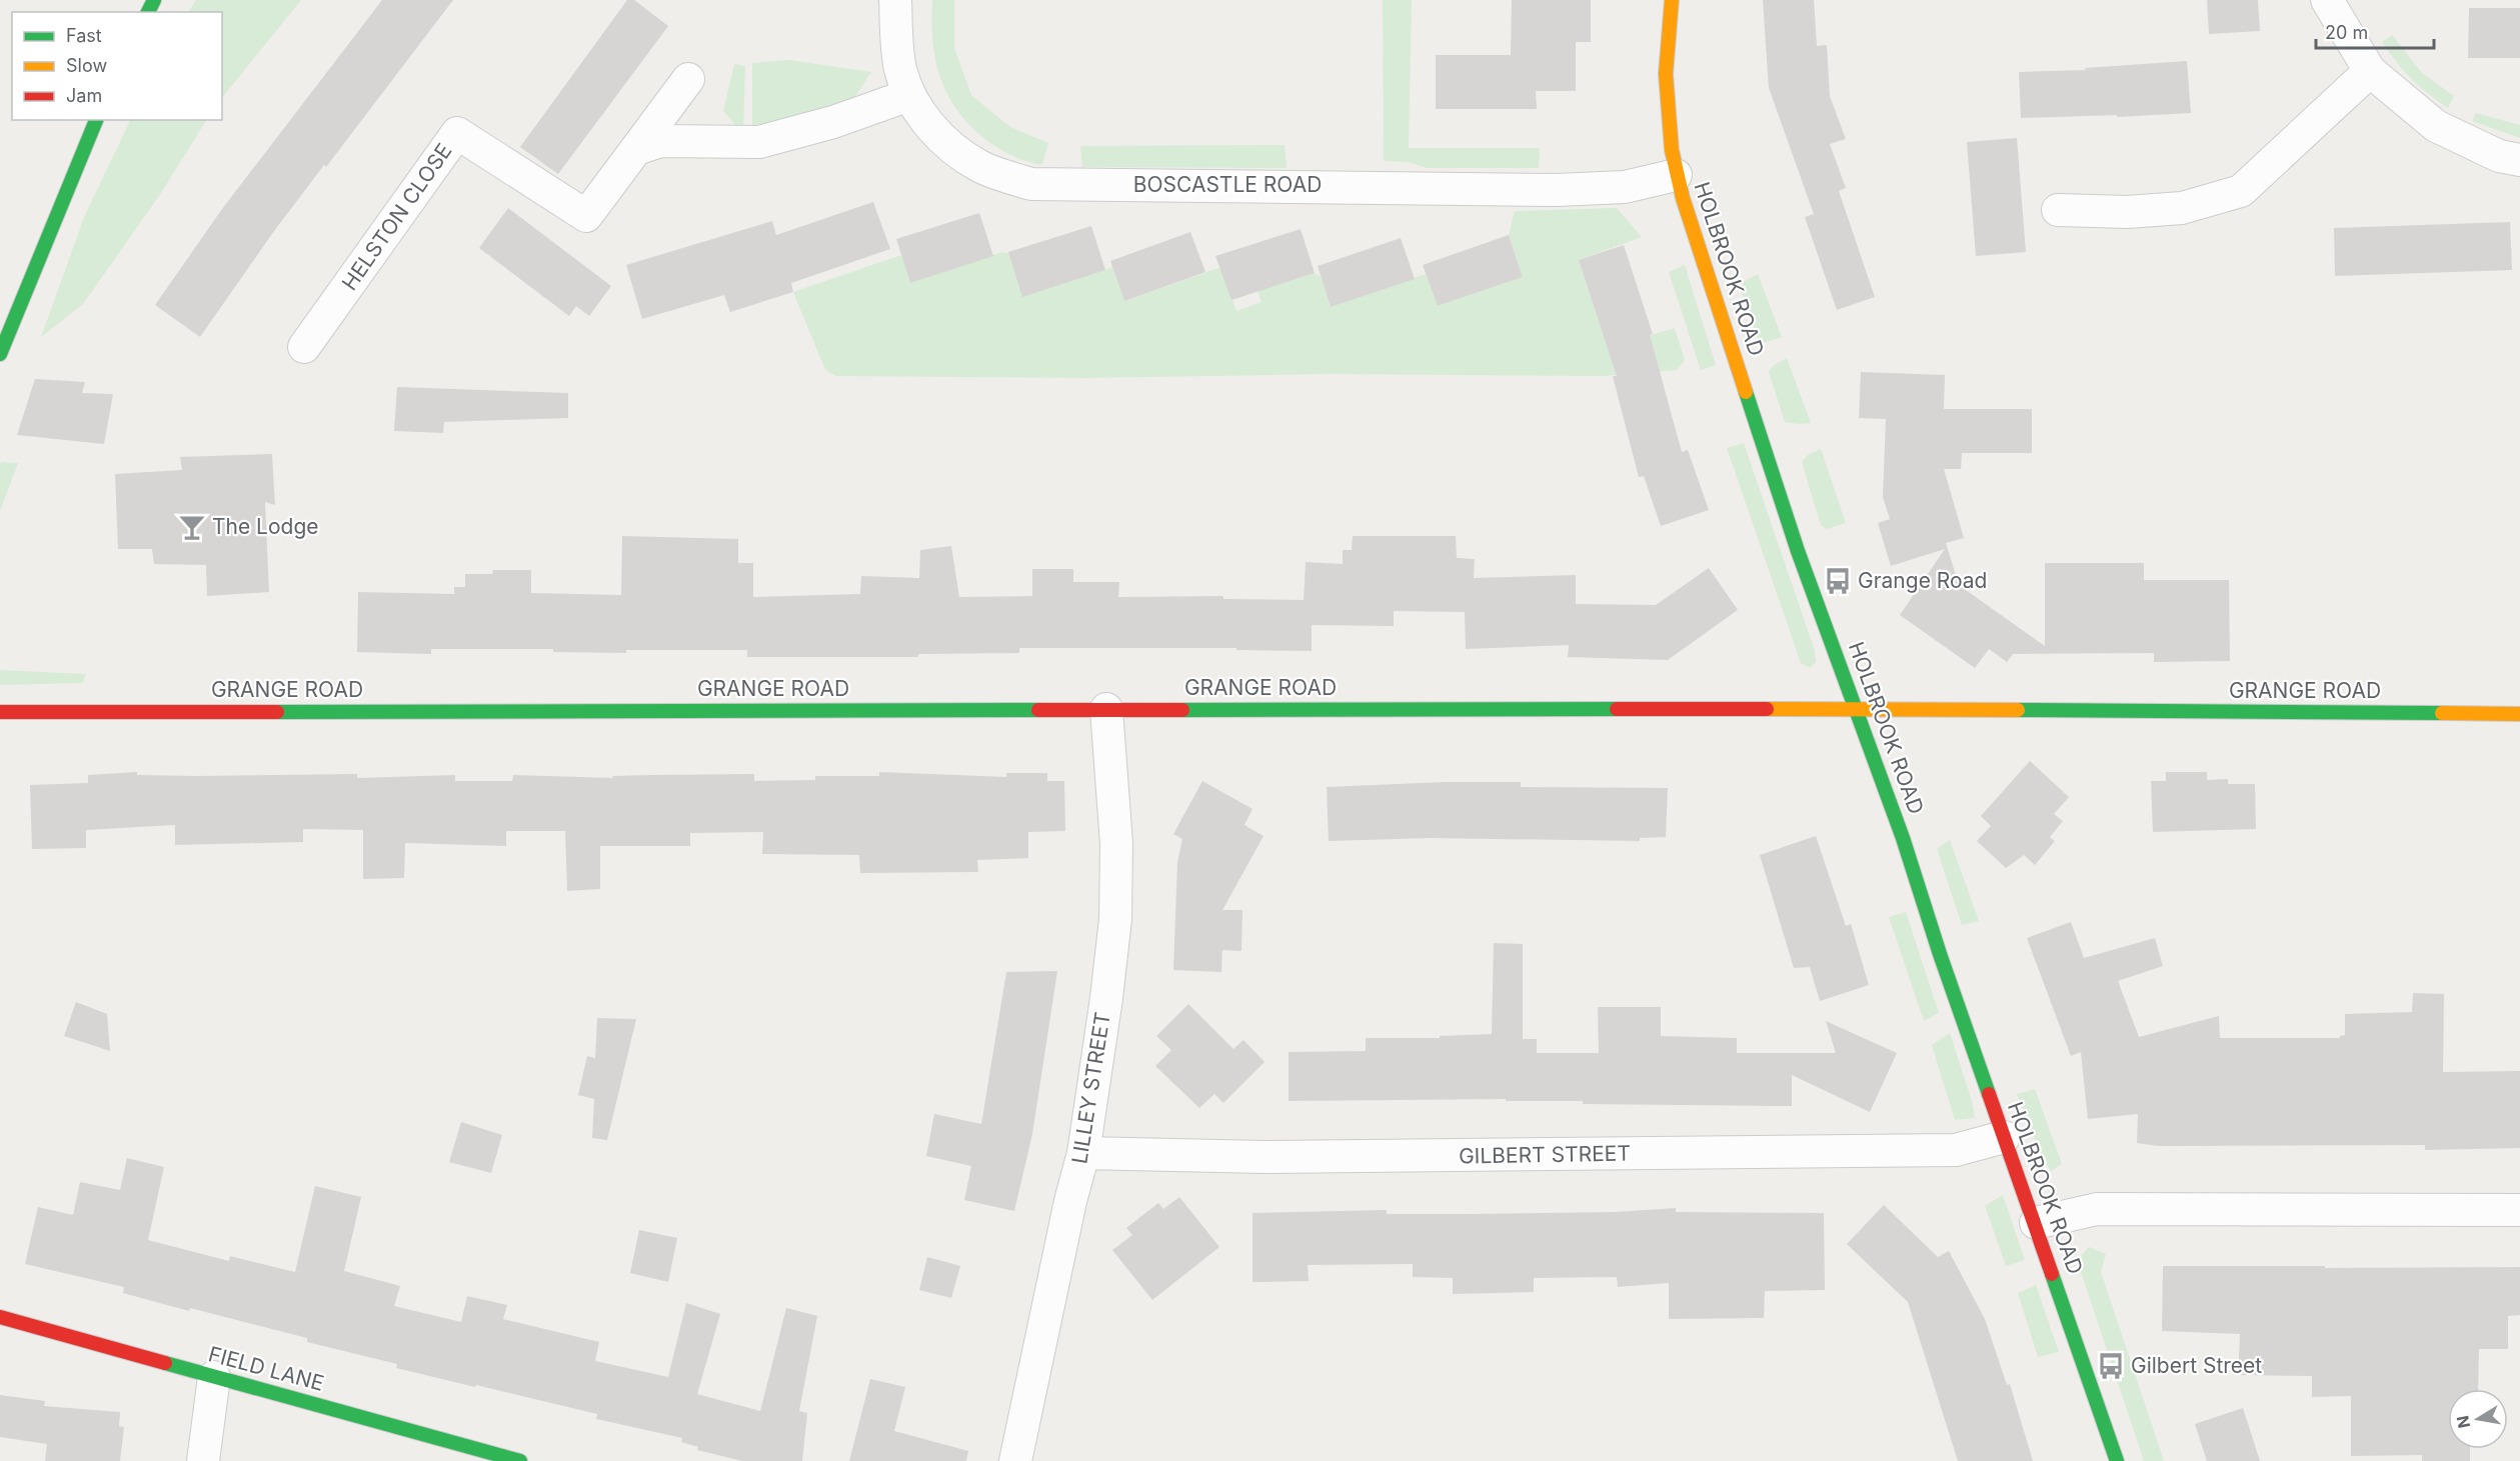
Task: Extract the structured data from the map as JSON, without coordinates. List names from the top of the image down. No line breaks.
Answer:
{"streets":{"street":["BOSCASTLE ROAD","HELSTON CLOSE","HOLBROOK ROAD","GRANGE ROAD","LILLEY STREET","GILBERT STREET","FIELD LANE"]},"crossings":[["BOSCASTLE ROAD","HOLBROOK ROAD"],["HOLBROOK ROAD","GRANGE ROAD"],["HOLBROOK ROAD","GILBERT STREET"],["GRANGE ROAD","LILLEY STREET"],["LILLEY STREET","GILBERT STREET"]],"places":{"bar":["The Lodge"],"bus stop":["Grange Road","Gilbert Street"]},"legend":["Fast","Slow","Jam"],"scale_bar":"20 m","north":"left"}
